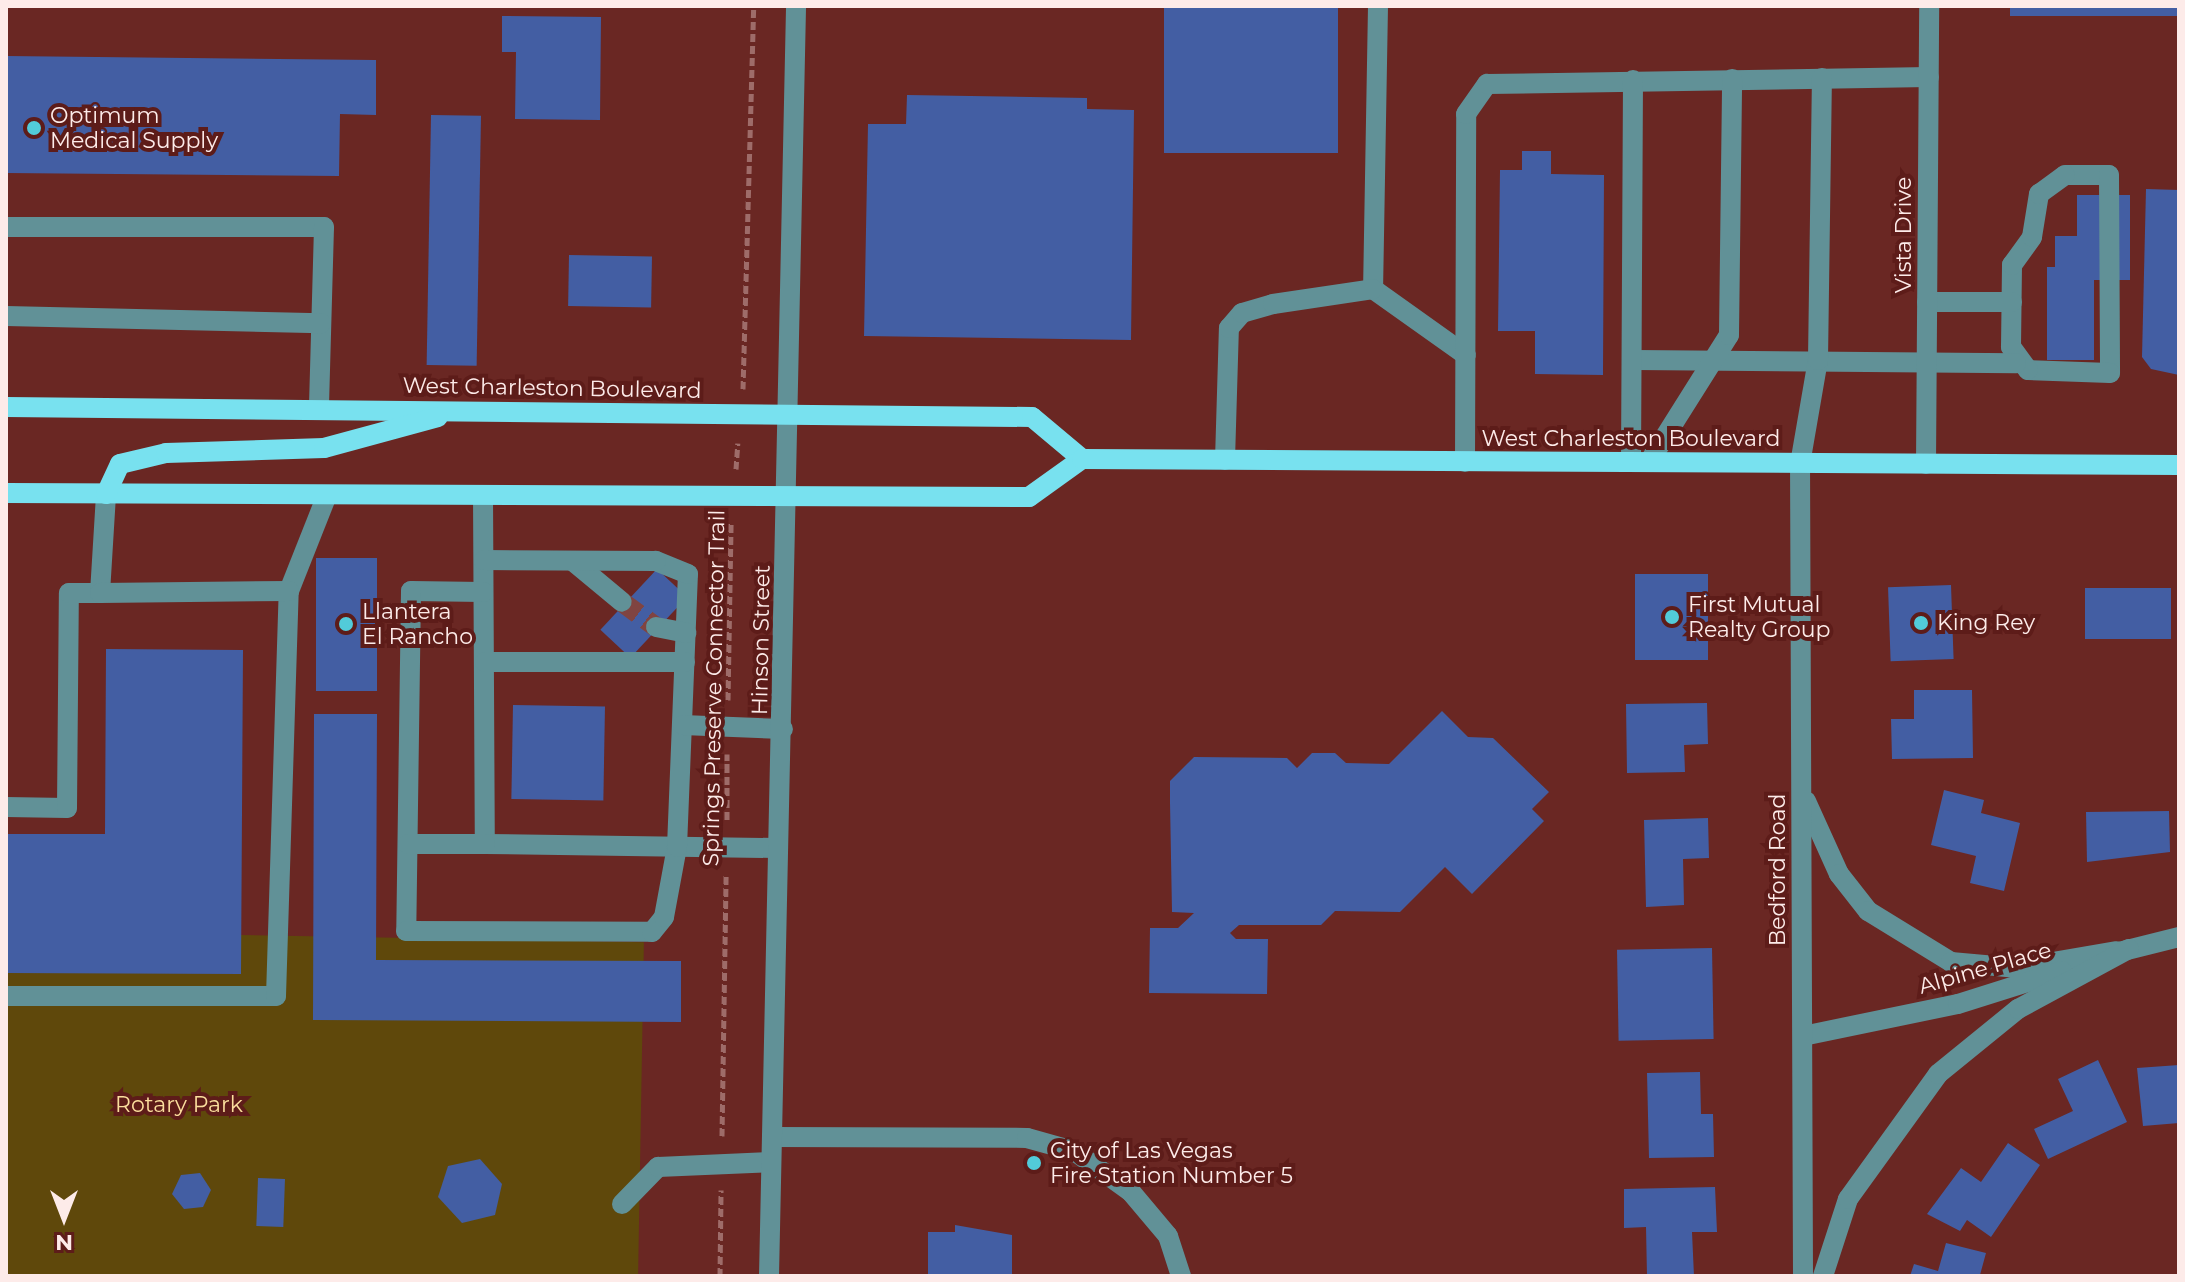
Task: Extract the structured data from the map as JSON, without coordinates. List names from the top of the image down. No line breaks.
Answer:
{"streets":{"main road":["West Charleston Boulevard"],"street":["Vista Drive","Hinson Street","Bedford Road","Alpine Place"],"path":["Springs Preserve Connector Trail"]},"crossings":[["Vista Drive","West Charleston Boulevard"],["West Charleston Boulevard","Hinson Street"],["West Charleston Boulevard","Springs Preserve Connector Trail"],["West Charleston Boulevard","Bedford Road"],["Bedford Road","Alpine Place"]],"parks":["Rotary Park"],"places":["Optimum Medical Supply","First Mutual Realty Group","King Rey","Llantera El Rancho","City of Las Vegas Fire Station Number 5"],"north":"bottom"}
